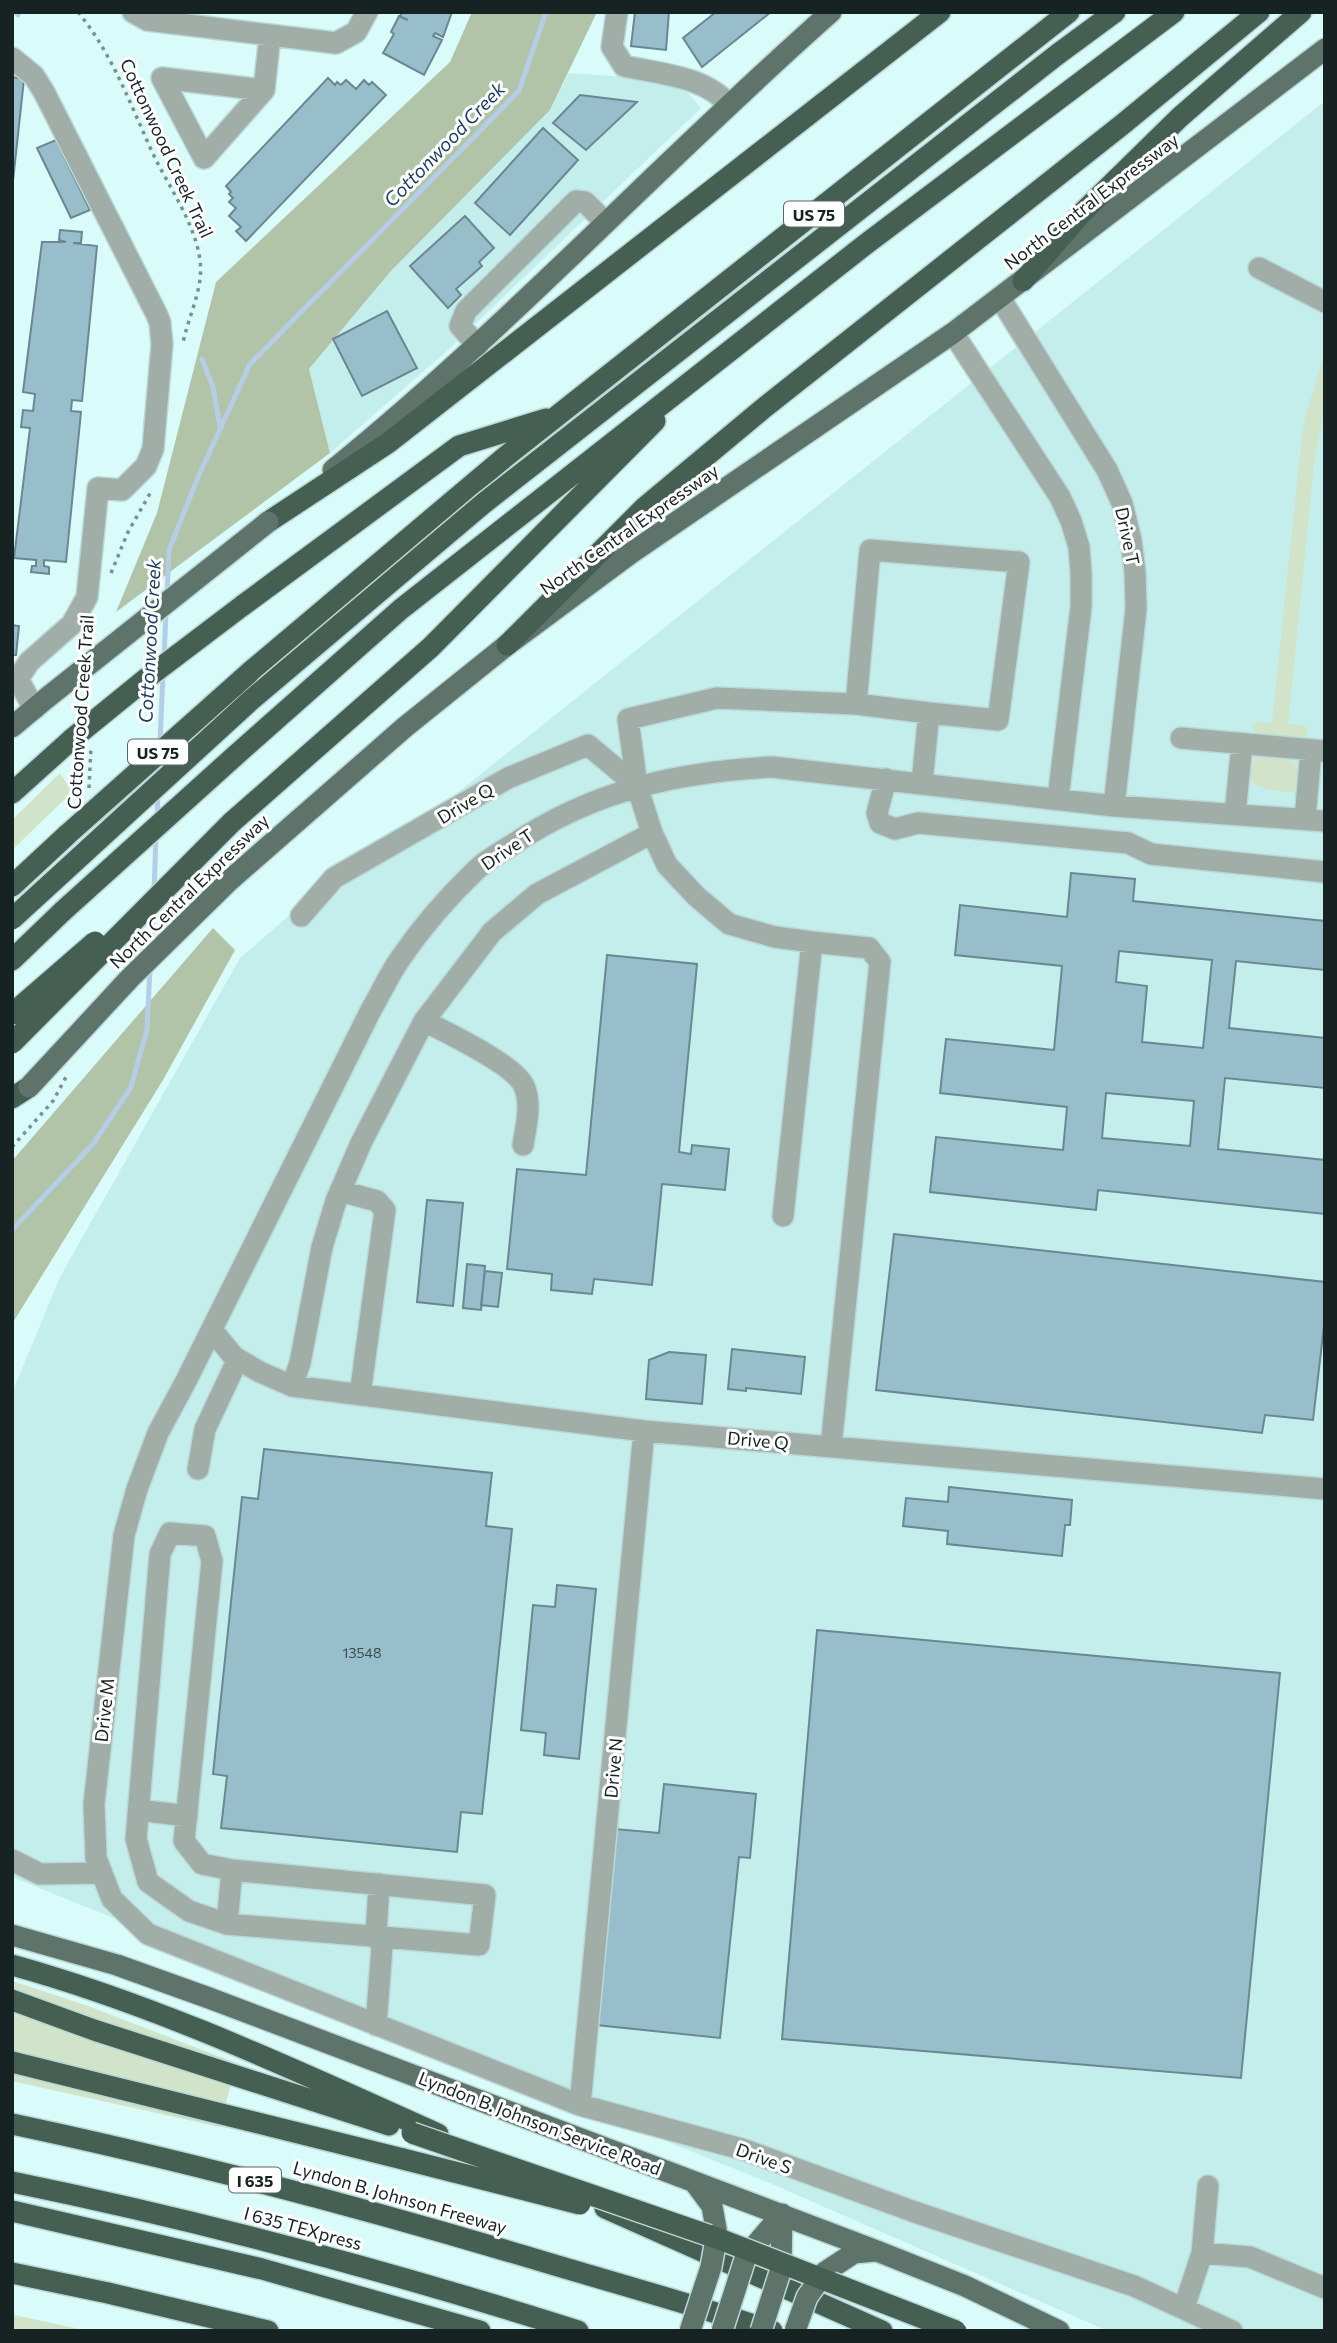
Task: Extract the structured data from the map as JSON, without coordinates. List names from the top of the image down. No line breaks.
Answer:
{"streets":{"highway":["US 75","I 635","Lyndon B. Johnson Freeway","I 635 TEXpress"],"main road":["North Central Expressway","Lyndon B. Johnson Service Road"],"lane":["Drive T","Drive Q","Drive M","Drive N","Drive S"],"path":["Cottonwood Creek Trail"]},"crossings":[["North Central Expressway","Drive T"],["Drive T","Drive Q"],["Drive T","Drive M"],["Drive Q","Drive M"],["Drive Q","Drive N"],["Drive M","Drive S"],["Drive N","Drive S"]],"water":["Cottonwood Creek"],"house_numbers":["13548"]}
